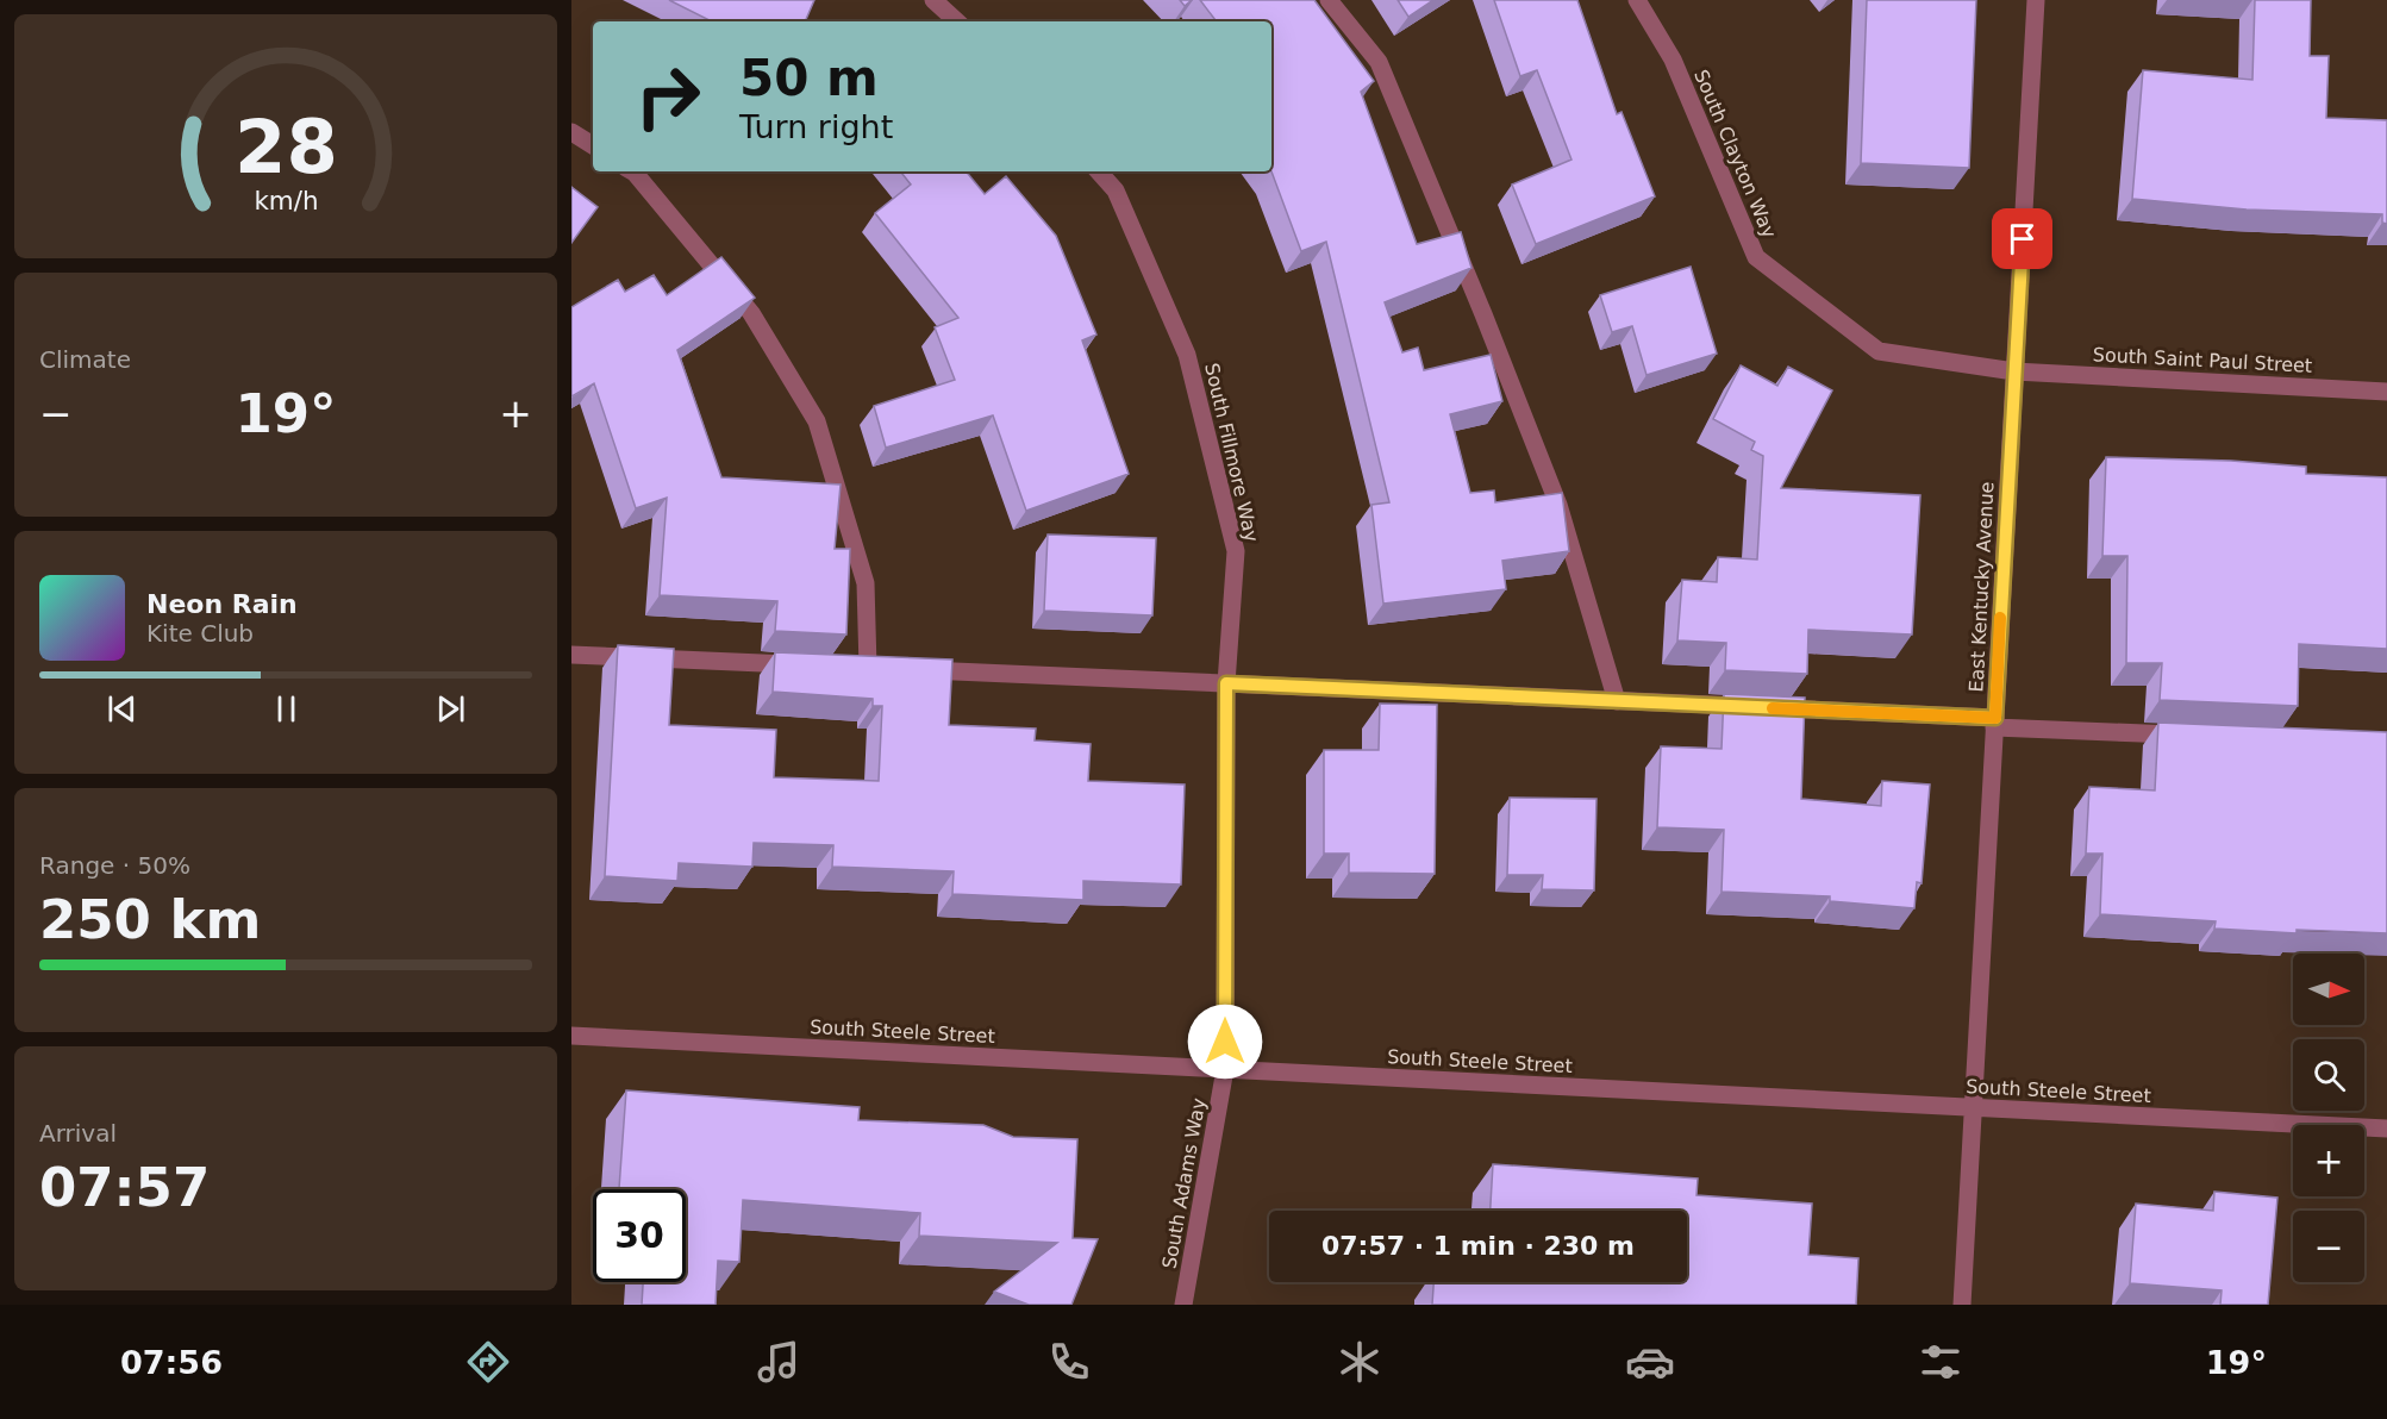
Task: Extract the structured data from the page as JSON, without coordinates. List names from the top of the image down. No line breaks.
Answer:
{"streets":{"street":["South Clayton Way","South Saint Paul Street","South Fillmore Way","East Kentucky Avenue","South Steele Street","South Adams Way"]},"crossings":[["South Clayton Way","South Saint Paul Street"],["South Clayton Way","East Kentucky Avenue"],["South Saint Paul Street","East Kentucky Avenue"],["South Fillmore Way","South Steele Street"],["South Fillmore Way","South Adams Way"],["East Kentucky Avenue","South Steele Street"],["South Steele Street","South Adams Way"]],"north":"right","page":{"turn":["50 m","Turn right"],"tile":["Climate",["Range · 50%","250 km"],["Arrival","07:57"]],"heat":["−","19°","+"],"song":["Neon Rain","Kite Club"],"map_buttons":["+","−"],"limit":"30","trip":"07:57 · 1 min · 230 m","tabs":["07:56","19°"],"gauge":["28","km/h"]}}
